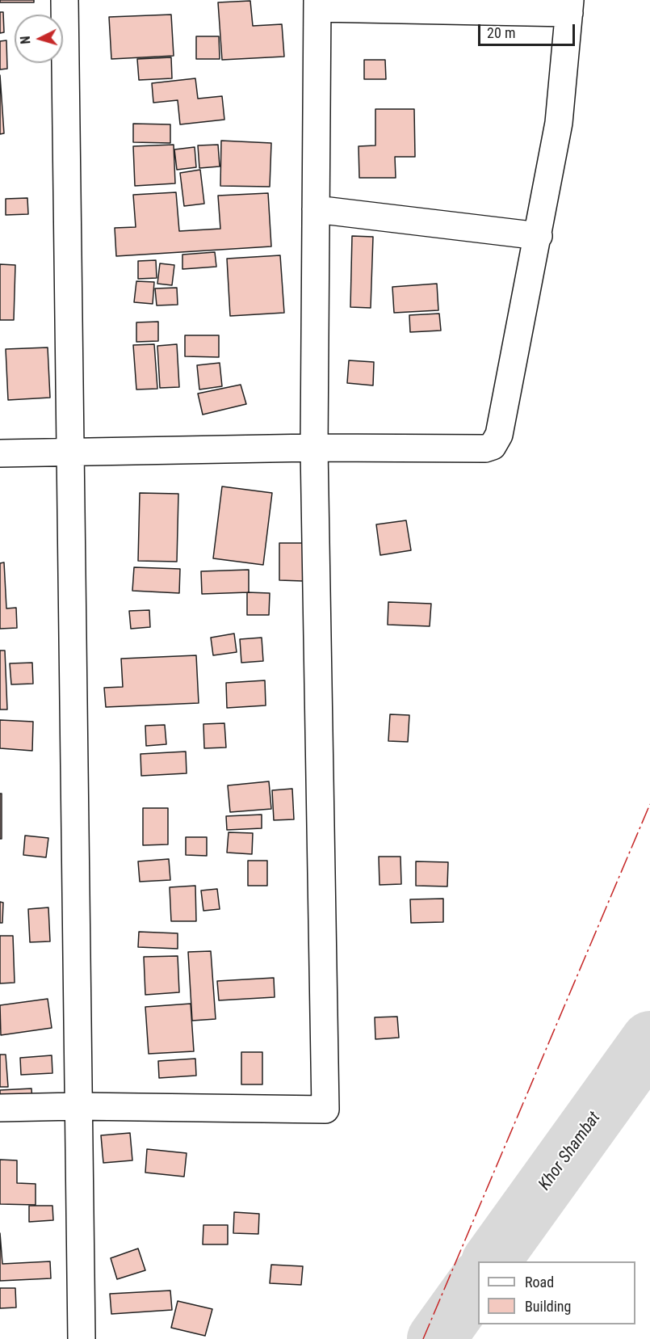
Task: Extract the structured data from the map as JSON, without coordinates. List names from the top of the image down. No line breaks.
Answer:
{"water":["Khor Shambat"],"legend":["Road","Building"],"scale_bar":"20 m","north":"left"}
